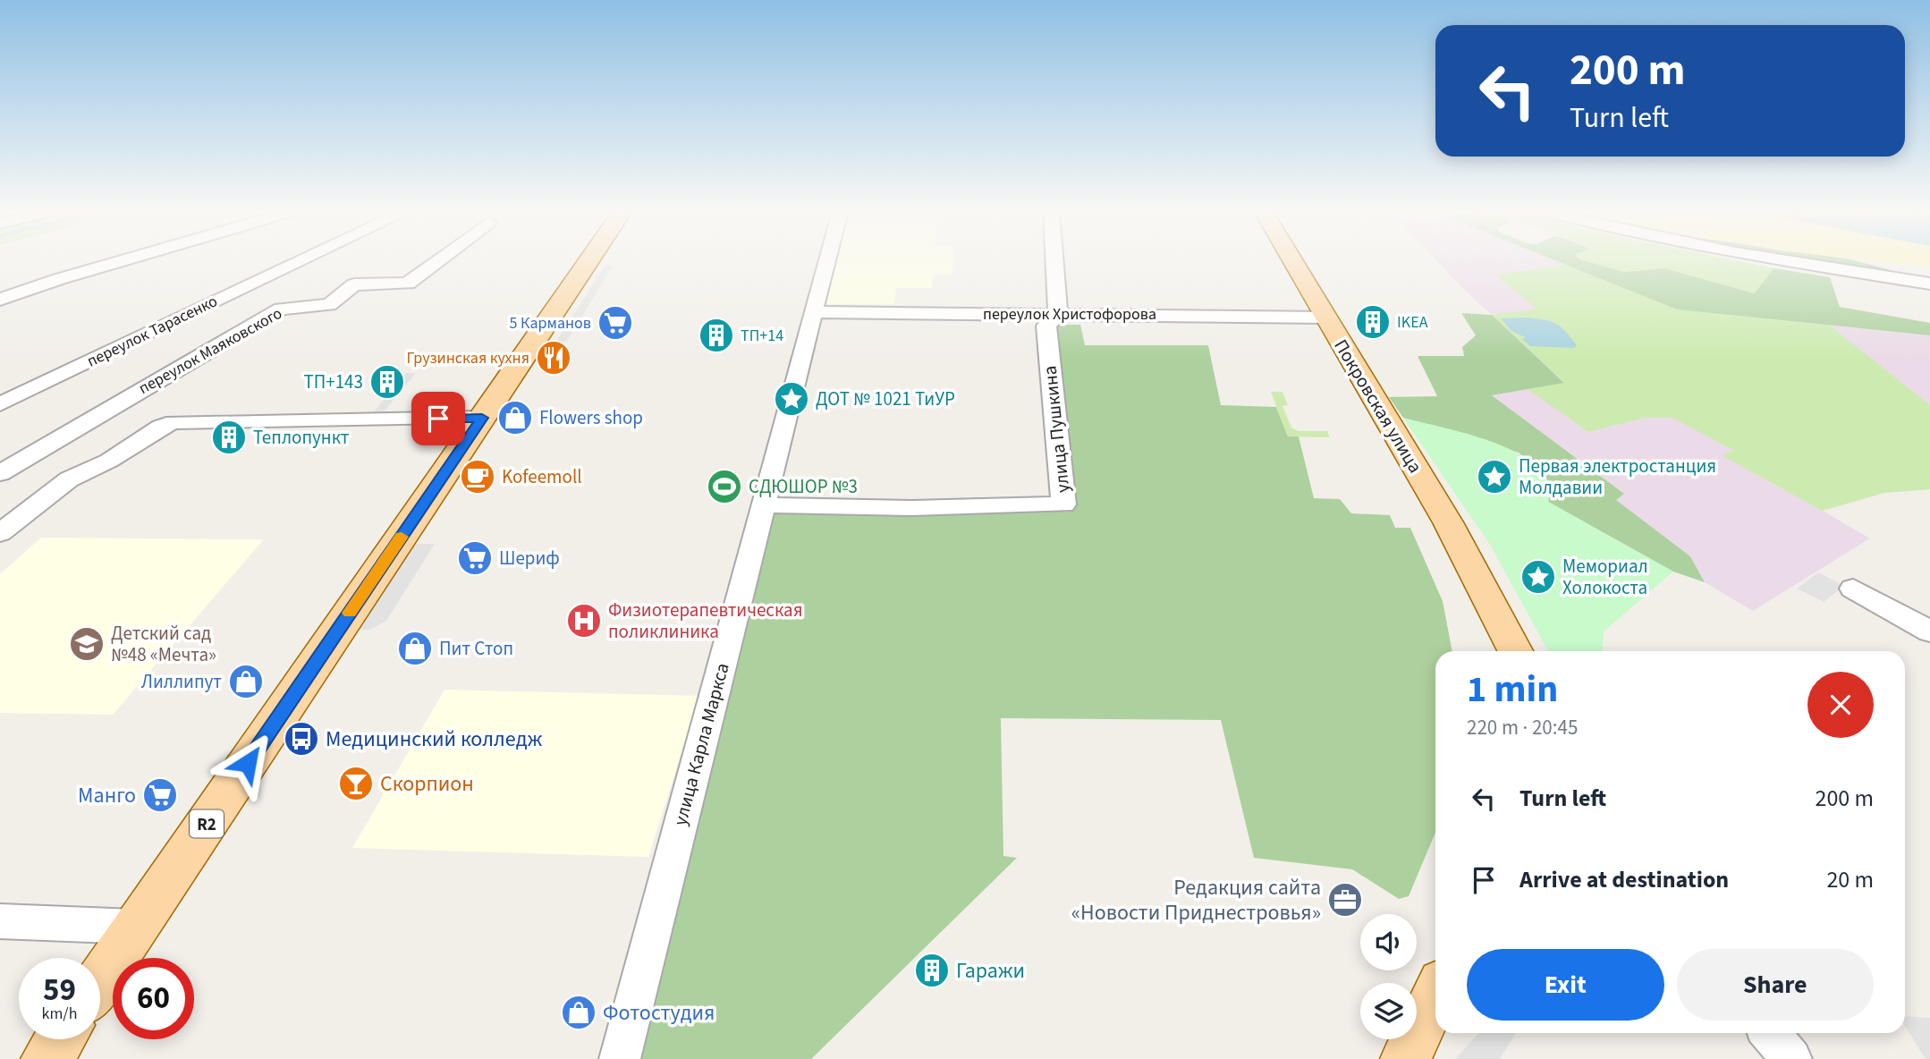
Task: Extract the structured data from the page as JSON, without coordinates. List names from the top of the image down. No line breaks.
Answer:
{"streets":{"main road":["Покровская улица","R2"],"street":["переулок Христофорова","переулок Тарасенко","переулок Маяковского","улица Пушкина","улица Карла Маркса"]},"crossings":[["переулок Христофорова","Покровская улица"],["переулок Христофорова","улица Пушкина"],["переулок Христофорова","улица Карла Маркса"],["улица Пушкина","улица Карла Маркса"]],"places":{"building":["IKEA","ТП+14","ТП+143","Теплопункт","Гаражи"],"supermarket":["5 Карманов","Шериф","Манго"],"restaurant":["Грузинская кухня"],"place":["ДОТ № 1021 ТиУР","Первая электростанция Молдавии","Мемориал Холокоста"],"shop":["Flowers shop","Пит Стоп","Лиллипут","Фотостудия"],"cafe":["Kofeemoll"],"sports":["СДЮШОР №3"],"hospital":["Физиотерапевтическая поликлиника"],"school or university":["Детский сад №48 «Мечта»"],"bus stop":["Медицинский колледж"],"bar":["Скорпион"],"office":["Редакция сайта «Новости Приднестровья»"]},"page":{"turn":["200 m","Turn left"],"heading":["1 min","220 m · 20:45"],"list":[{"name":"Turn left","value":"200 m"},{"name":"Arrive at destination","value":"20 m"}],"buttons":["Exit","Share"],"speed":"59 km/h","limit":"60"}}
